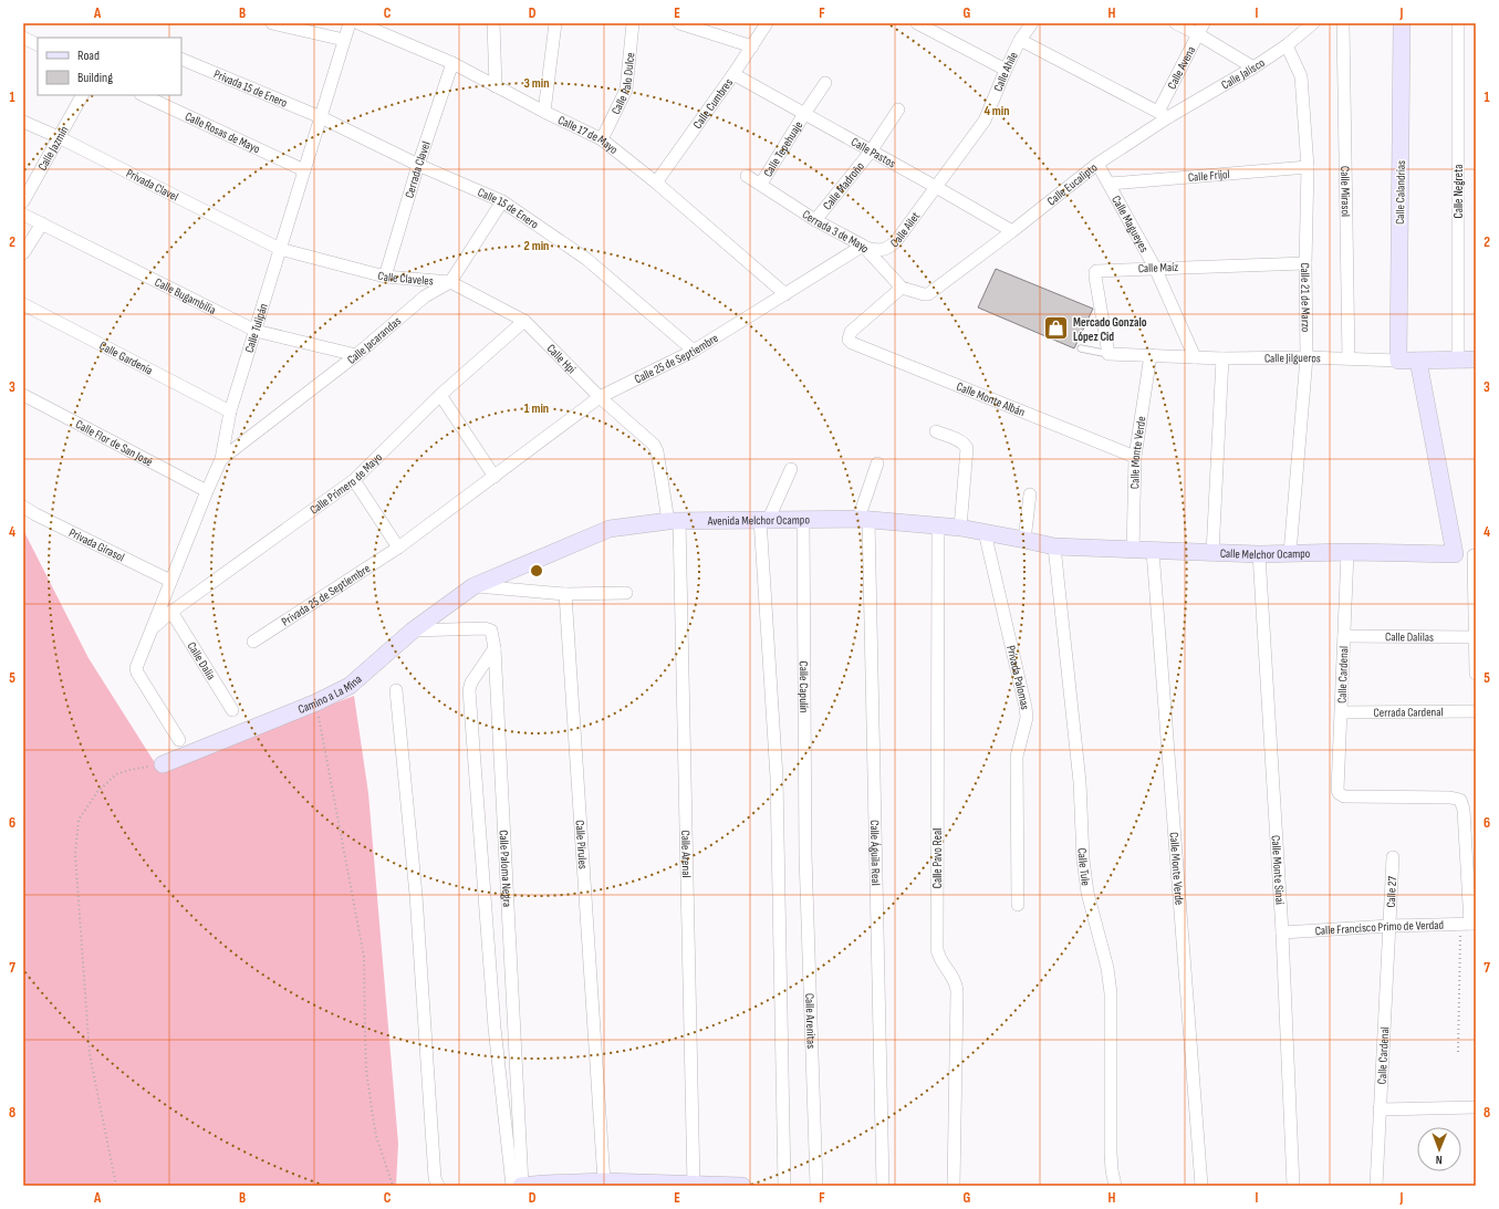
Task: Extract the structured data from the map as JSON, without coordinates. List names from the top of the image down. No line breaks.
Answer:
{"streets":{"street":["Calle Avena","Calle Ahile","Calle Jalisco","Calle Palo Dulce","Privada 15 de Enero","Calle Cumbres","Calle Rosas de Mayo","Calle 17 de Mayo","Calle Jazmín","Calle Tepehuaje","Calle Pastos","Cerrada Clavel","Calle Frijol","Privada Clavel","Calle Eucalipto","Calle Madroño","Calle Mirasol","Calle Negreta","Calle Calandrias","Calle 15 de Enero","Calle Magueyes","Calle Ailet","Cerrada 3 de Mayo","Calle Maíz","Calle Claveles","Calle Bugambilia","Calle 21 de Marzo","Calle Tulipán","Calle Jacarandas","Calle Gardenia","Calle 25 de Septiembre","Calle Jilgueros","Calle Hpi","Calle Monte Albán","Calle Flor de San José","Calle Monte Verde","Calle Primero de Mayo","Avenida Melchor Ocampo","Privada Girasol","Calle Melchor Ocampo","Privada 25 de Septiembre","Calle Dalilas","Calle Dalia","Calle Cardenal","Privada Palomas","Calle Capulín","Camino a La Mina","Cerrada Cardenal","Calle Pirules","Calle Águila Real","Calle Arenal","Calle Pavo Real","Calle Tule","Calle Paloma Negra","Calle Monte Sinai","Calle 27","Calle Francisco Primo de Verdad","Calle Arenitas"]},"crossings":[["Calle Avena","Calle Jalisco"],["Calle Avena","Calle Eucalipto"],["Calle Ahile","Calle Pastos"],["Calle Ahile","Calle Ailet"],["Calle Jalisco","Calle Eucalipto"],["Calle Jalisco","Calle 21 de Marzo"],["Calle Palo Dulce","Calle 17 de Mayo"],["Privada 15 de Enero","Calle 15 de Enero"],["Privada 15 de Enero","Calle Tulipán"],["Calle Cumbres","Calle 17 de Mayo"],["Calle Cumbres","Calle Pastos"],["Calle Rosas de Mayo","Calle Tulipán"],["Calle 17 de Mayo","Cerrada Clavel"],["Calle 17 de Mayo","Calle 25 de Septiembre"],["Calle Jazmín","Privada Clavel"],["Calle Tepehuaje","Calle Pastos"],["Calle Tepehuaje","Cerrada 3 de Mayo"],["Calle Pastos","Calle Eucalipto"],["Calle Pastos","Calle Madroño"],["Calle Pastos","Calle Ailet"],["Cerrada Clavel","Calle 15 de Enero"],["Cerrada Clavel","Calle Claveles"],["Calle Frijol","Calle Magueyes"],["Calle Frijol","Calle 21 de Marzo"],["Privada Clavel","Calle Claveles"],["Privada Clavel","Calle Tulipán"],["Calle Eucalipto","Calle Magueyes"],["Calle Eucalipto","Cerrada 3 de Mayo"],["Calle Eucalipto","Calle Monte Albán"],["Calle Madroño","Cerrada 3 de Mayo"],["Calle Mirasol","Calle Jilgueros"],["Calle Negreta","Calle Jilgueros"],["Calle Calandrias","Calle Jilgueros"],["Calle 15 de Enero","Calle Tulipán"],["Calle 15 de Enero","Calle Jacarandas"],["Calle 15 de Enero","Calle 25 de Septiembre"],["Calle Magueyes","Calle Maíz"],["Calle Magueyes","Calle Jilgueros"],["Calle Ailet","Cerrada 3 de Mayo"],["Calle Ailet","Calle 25 de Septiembre"],["Cerrada 3 de Mayo","Calle 25 de Septiembre"],["Cerrada 3 de Mayo","Calle Monte Albán"],["Calle Maíz","Calle 21 de Marzo"],["Calle Maíz","Calle Jilgueros"],["Calle Claveles","Calle Tulipán"],["Calle Claveles","Calle Jacarandas"],["Calle Claveles","Calle Hpi"],["Calle Claveles","Calle Primero de Mayo"],["Calle Bugambilia","Calle Tulipán"],["Calle Bugambilia","Calle Jacarandas"],["Calle 21 de Marzo","Calle Jilgueros"],["Calle 21 de Marzo","Calle Melchor Ocampo"],["Calle Tulipán","Calle Jacarandas"],["Calle Tulipán","Calle Gardenia"],["Calle Tulipán","Calle Flor de San José"],["Calle Tulipán","Calle Primero de Mayo"],["Calle Tulipán","Privada Girasol"],["Calle 25 de Septiembre","Calle Hpi"],["Calle 25 de Septiembre","Privada 25 de Septiembre"],["Calle Jilgueros","Calle Monte Verde"],["Calle Hpi","Calle Primero de Mayo"],["Calle Hpi","Avenida Melchor Ocampo"],["Calle Hpi","Calle Arenal"],["Calle Monte Albán","Calle Monte Verde"],["Calle Monte Verde","Calle Melchor Ocampo"],["Calle Primero de Mayo","Calle Dalia"],["Avenida Melchor Ocampo","Calle Melchor Ocampo"],["Avenida Melchor Ocampo","Privada Palomas"],["Avenida Melchor Ocampo","Calle Capulín"],["Avenida Melchor Ocampo","Camino a La Mina"],["Avenida Melchor Ocampo","Calle Águila Real"],["Avenida Melchor Ocampo","Calle Arenal"],["Avenida Melchor Ocampo","Calle Pavo Real"],["Avenida Melchor Ocampo","Calle Tule"],["Calle Melchor Ocampo","Calle Cardenal"],["Calle Melchor Ocampo","Calle Tule"],["Calle Melchor Ocampo","Calle Monte Sinai"],["Calle Dalilas","Calle Cardenal"],["Calle Cardenal","Cerrada Cardenal"],["Calle Cardenal","Calle 27"],["Calle Cardenal","Calle Francisco Primo de Verdad"],["Calle Capulín","Calle Arenitas"],["Camino a La Mina","Calle Paloma Negra"],["Calle Monte Sinai","Calle Francisco Primo de Verdad"],["Calle 27","Calle Francisco Primo de Verdad"]],"places":{"shop":["Mercado Gonzalo López Cid"]},"legend":["Road","Building"],"north":"bottom","grid":{"columns":["A","B","C","D","E","F","G","H","I","J"],"rows":["1","2","3","4","5","6","7","8"]},"rings":["3 min","4 min","2 min","1 min"]}
